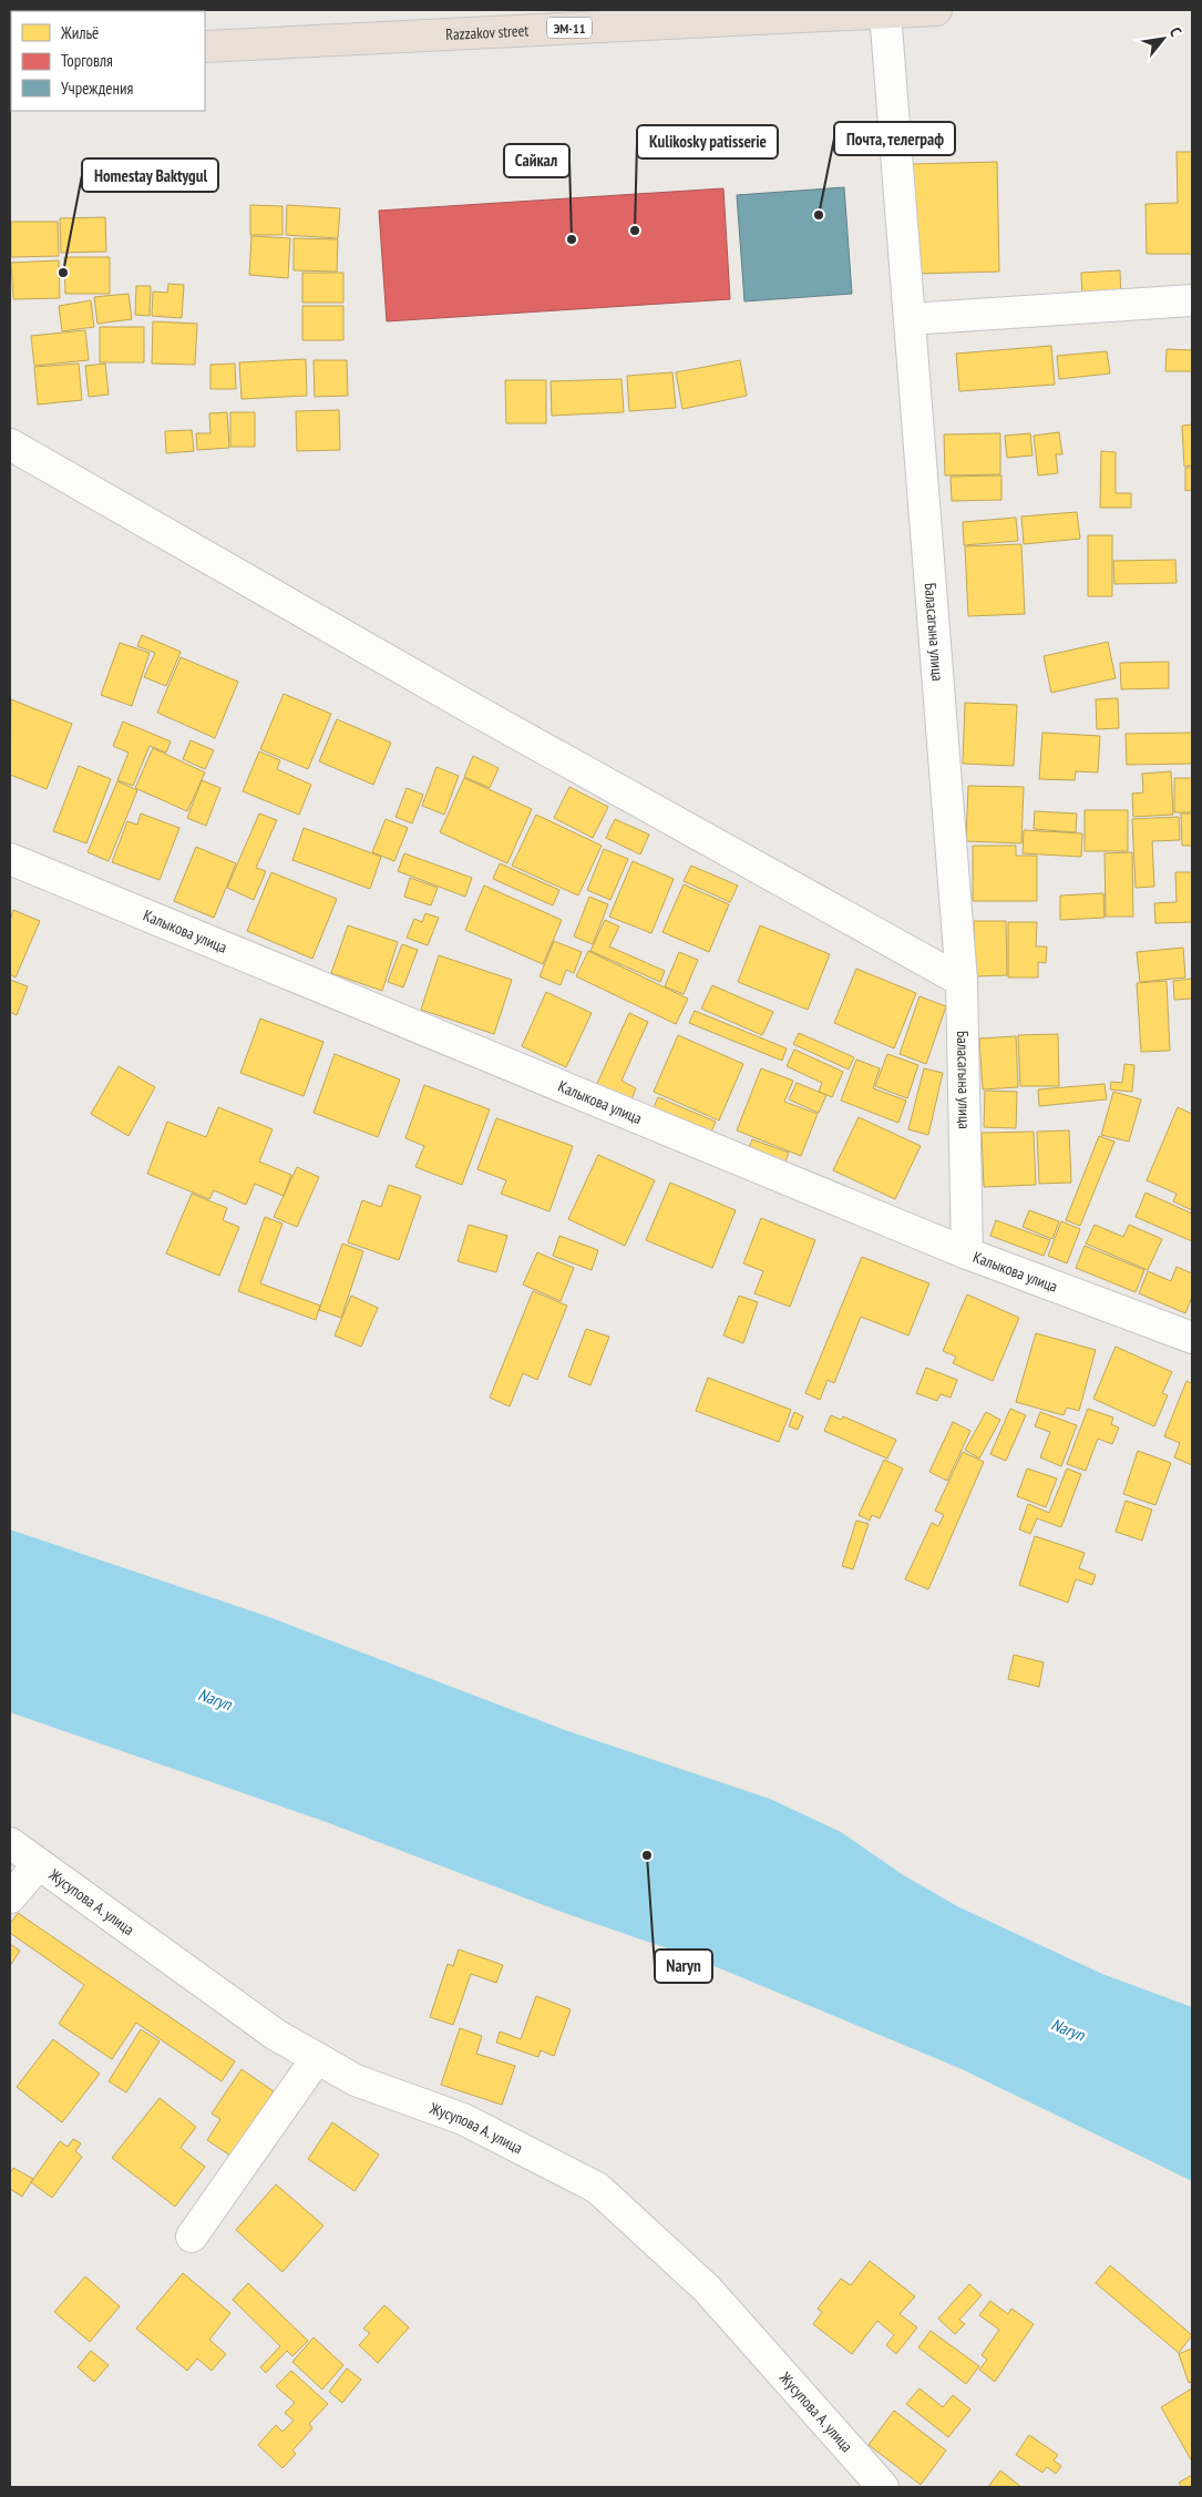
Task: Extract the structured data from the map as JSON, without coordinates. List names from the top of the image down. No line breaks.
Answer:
{"streets":{"highway":["ЭМ-11","Razzakov street"],"street":["Баласагына улица","Калыкова улица","Жусупова А. улица"]},"crossings":[["Razzakov street","Баласагына улица"],["Баласагына улица","Калыкова улица"]],"water":["Naryn"],"places":["Почта, телеграф","Kulikosky patisserie","Сайкал","Homestay Baktygul","Naryn"],"legend":["Жильё","Торговля","Учреждения"],"north":"top right"}
